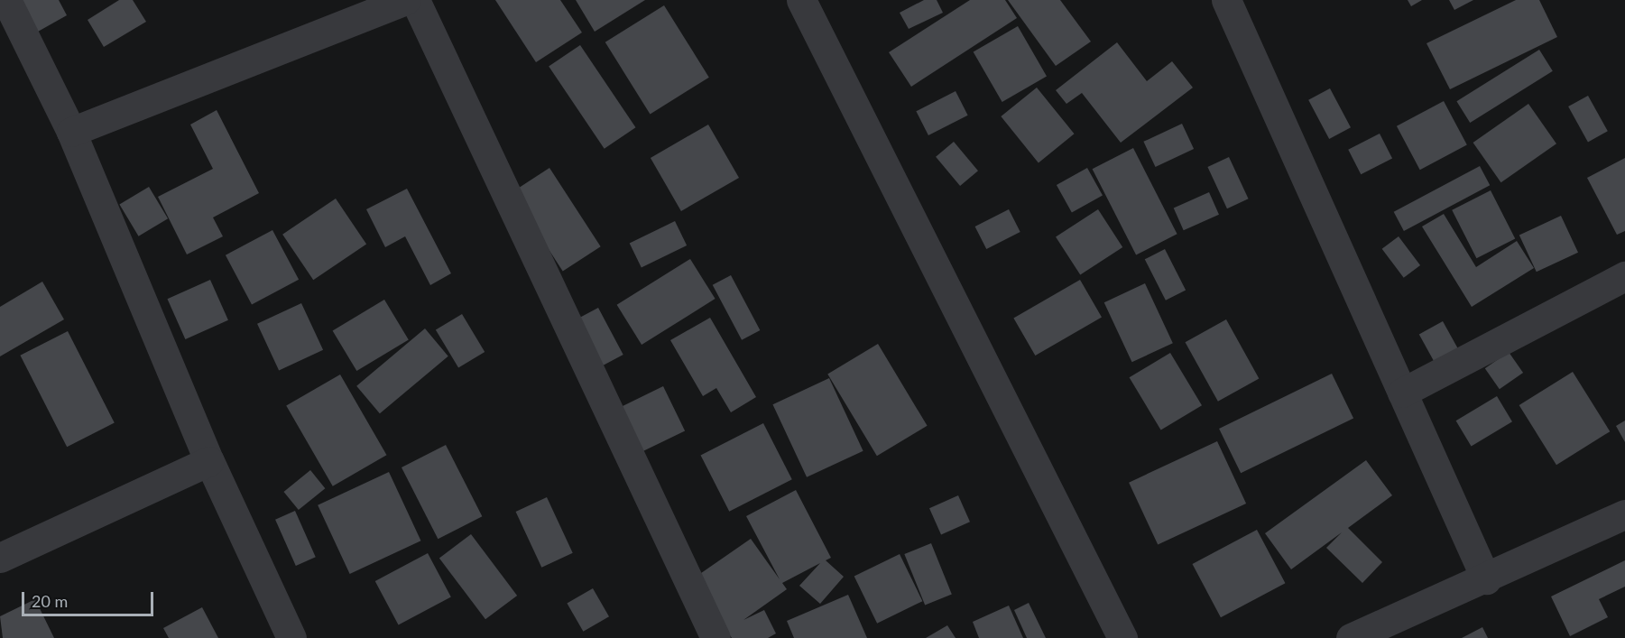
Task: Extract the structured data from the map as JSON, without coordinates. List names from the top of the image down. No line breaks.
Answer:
{"scale_bar":"20 m"}
